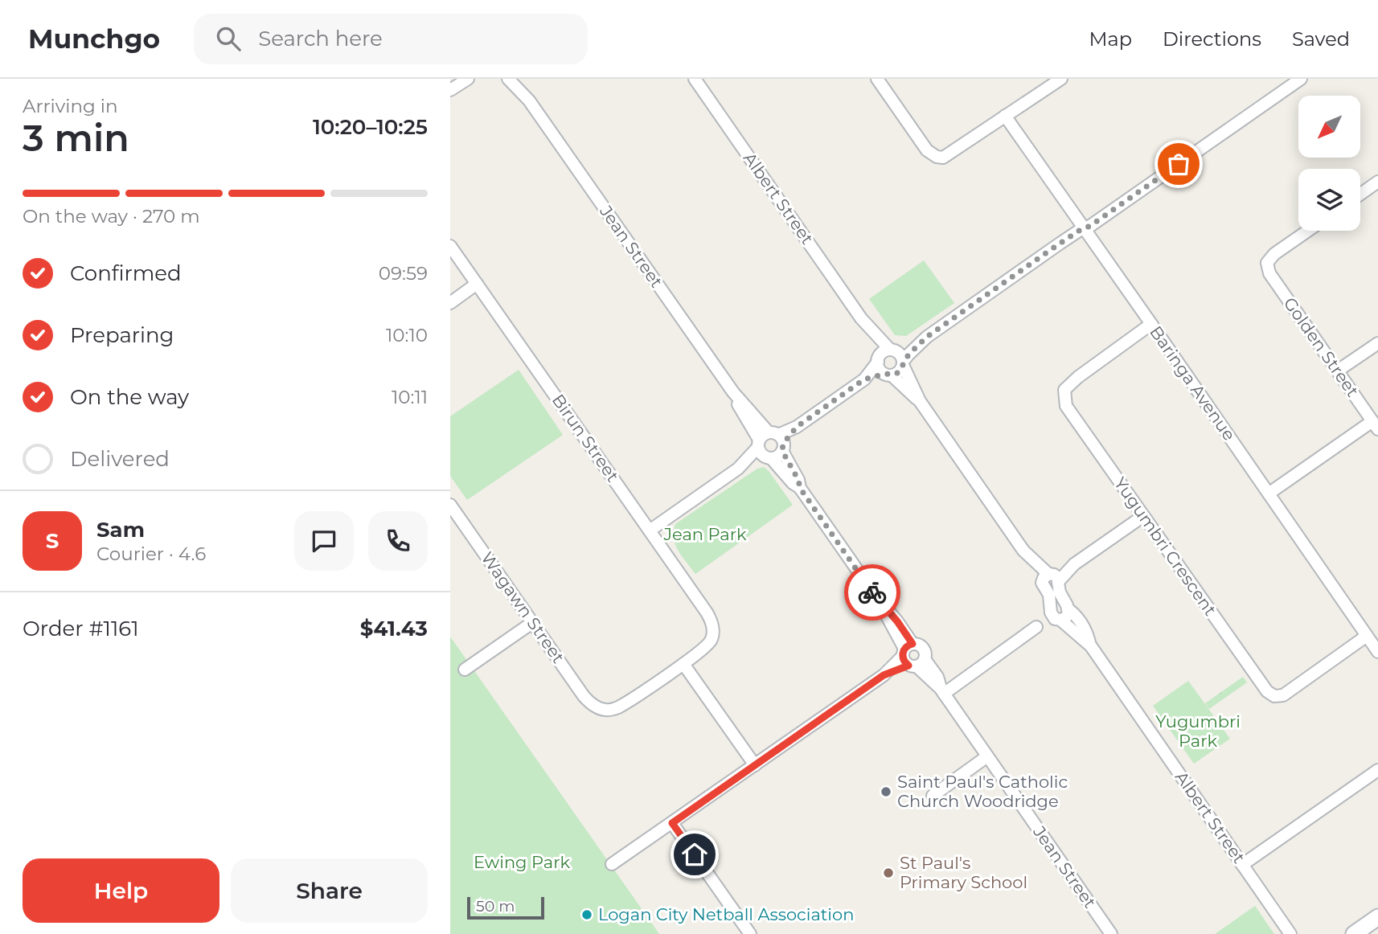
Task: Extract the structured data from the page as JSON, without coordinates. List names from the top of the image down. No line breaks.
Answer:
{"streets":{"street":["Albert Street","Jean Street","Golden Street","Baringa Avenue","Birun Street","Yugumbri Crescent","Wagawn Street"]},"crossings":[["Baringa Avenue","Yugumbri Crescent"],["Birun Street","Wagawn Street"]],"parks":["Jean Park","Yugumbri Park","Ewing Park"],"places":["Saint Paul's Catholic Church Woodridge","St Paul's Primary School","Logan City Netball Association"],"scale_bar":"50 m","north":"bottom left","page":{"header":"Munchgo","search":"Search here","nav":["Map","Directions","Saved"],"heading":["3 min","Arriving in","10:20–10:25"],"panel":["Sam","Courier · 4.6","Order #1161","$41.43"],"bar":"On the way · 270 m","list":[["Confirmed","09:59"],["Preparing","10:10"],["On the way","10:11"],"Delivered"],"round":"S","buttons":["Help","Share"],"scale":"50 m"}}
